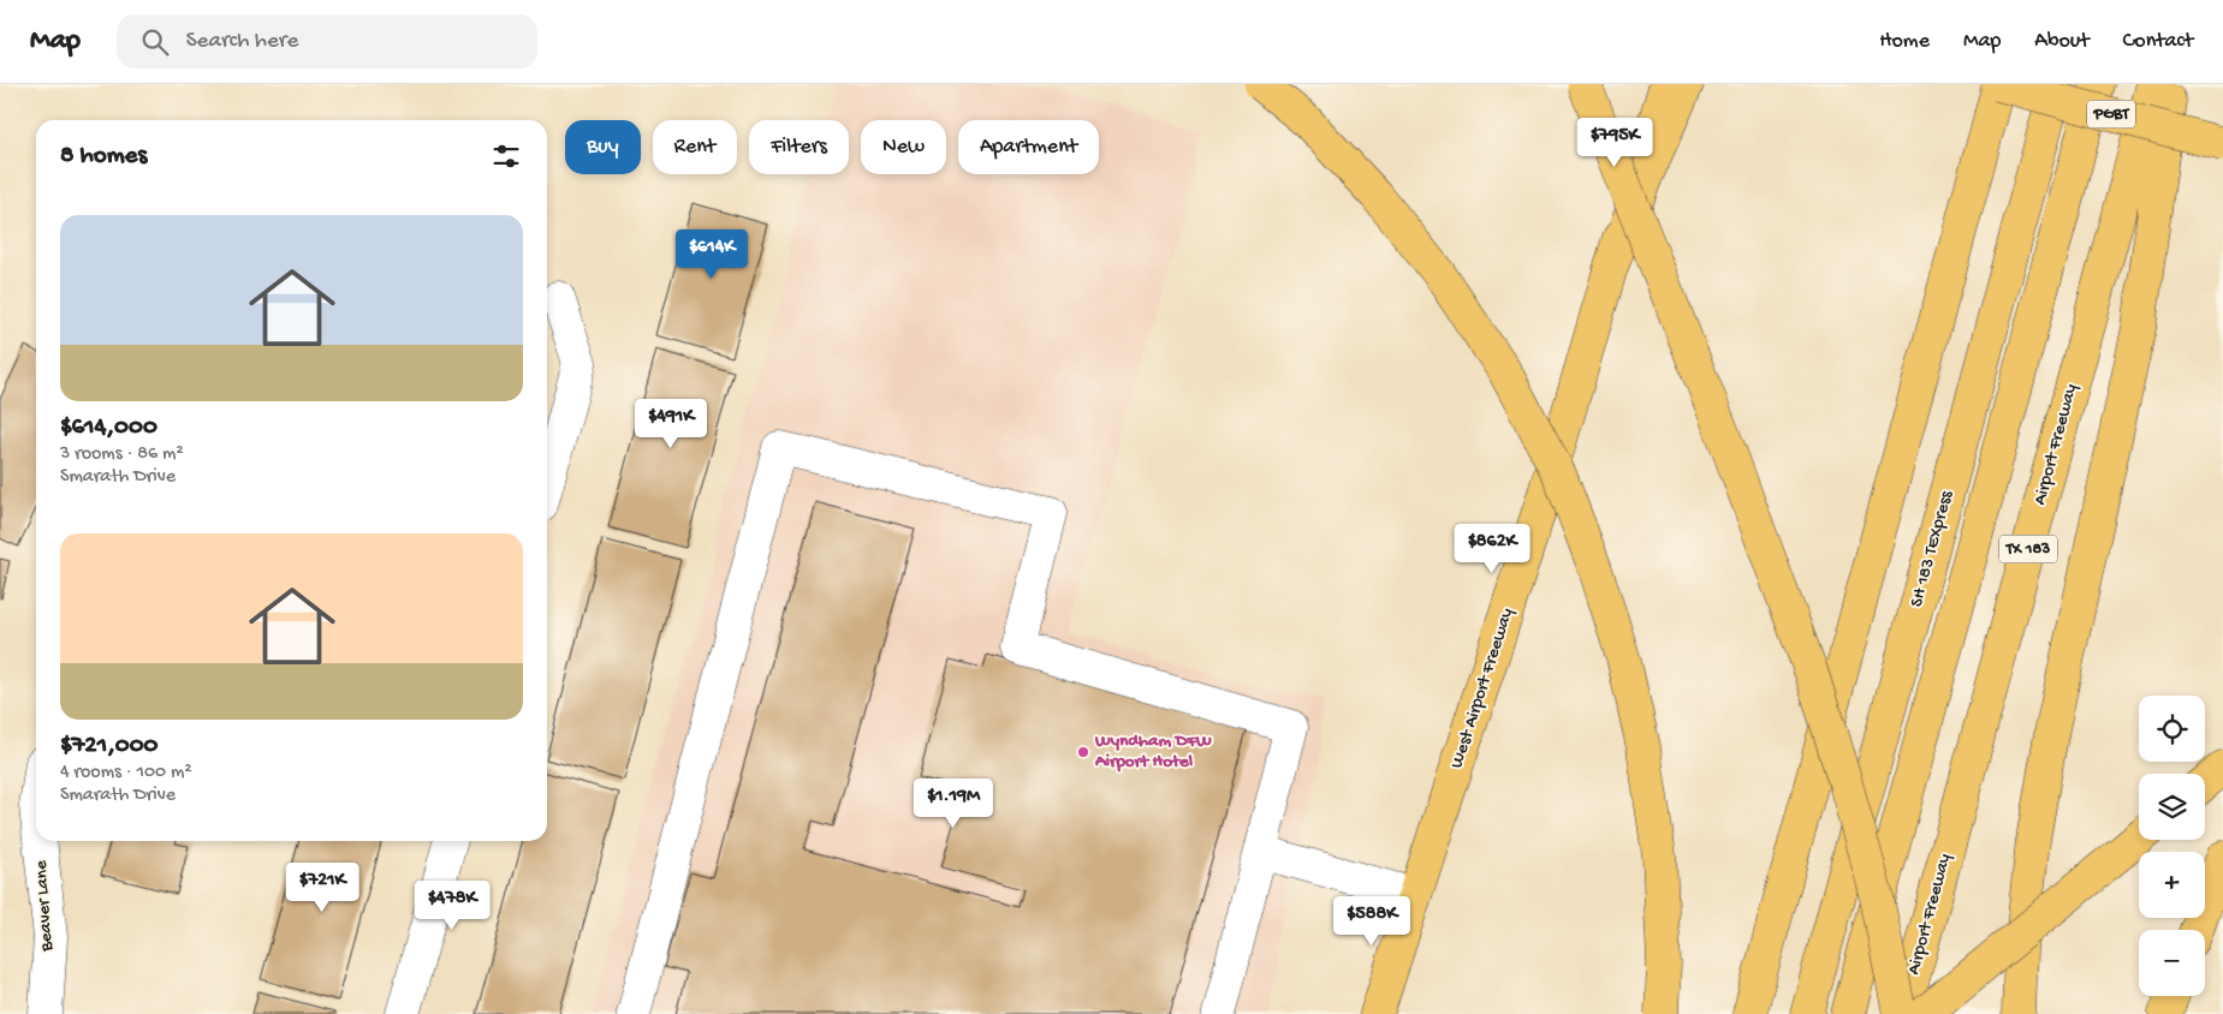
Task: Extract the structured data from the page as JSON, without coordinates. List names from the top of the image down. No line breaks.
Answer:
{"streets":{"main road":["PGBT","Airport Freeway","SH 183 TEXpress","TX 183","West Airport Freeway"],"street":["Beaver Lane"]},"places":["Wyndham DFW Airport Hotel"],"page":{"header":"Map","search":"Search here","nav":["Home","Map","About","Contact"],"price":["$795K","$614K","$491K","$862K","$1.19M","$721K","$478K","$588K"],"chip":["Buy","Rent","Filters","New","Apartment"],"heading":"8 homes","list":[{"name":"$614,000","note":"3 rooms · 86 m² · Smarath Drive"},{"name":"$721,000","note":"4 rooms · 100 m² · Smarath Drive"}],"map_buttons":["+","−"]}}
